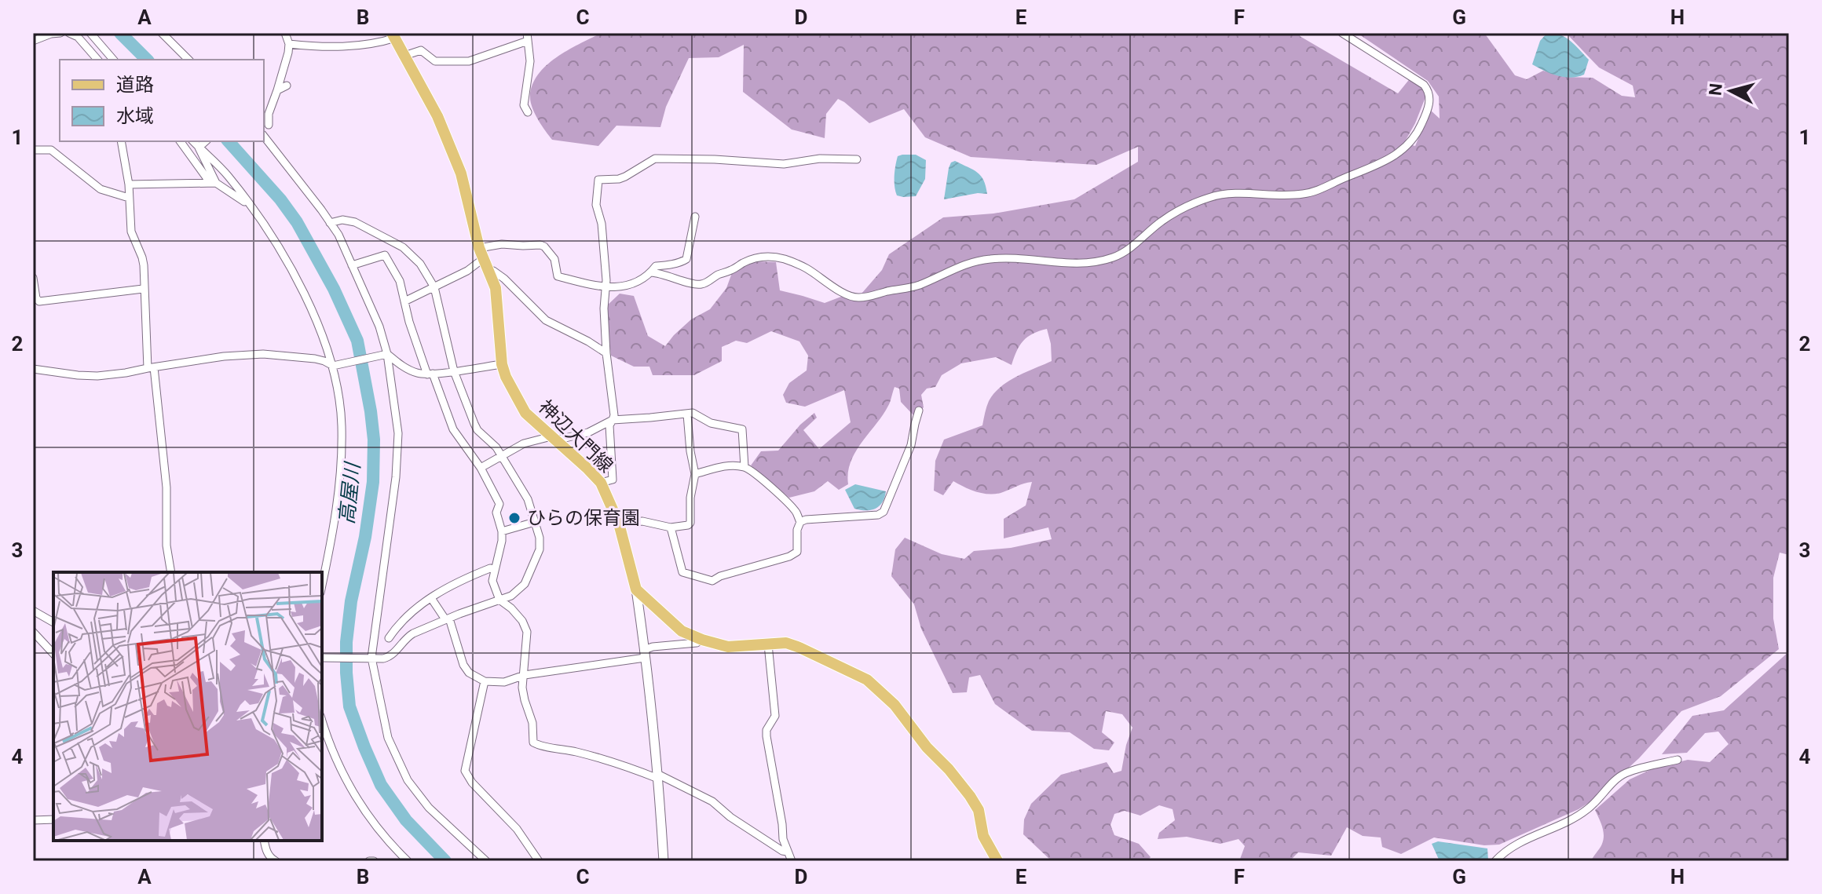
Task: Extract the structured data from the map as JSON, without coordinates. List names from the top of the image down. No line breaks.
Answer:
{"streets":{"main road":["神辺大門線"]},"water":["高屋川"],"places":["ひらの保育園"],"legend":["道路","水域"],"north":"left","grid":{"columns":["A","B","C","D","E","F","G","H"],"rows":["1","2","3","4"]}}
